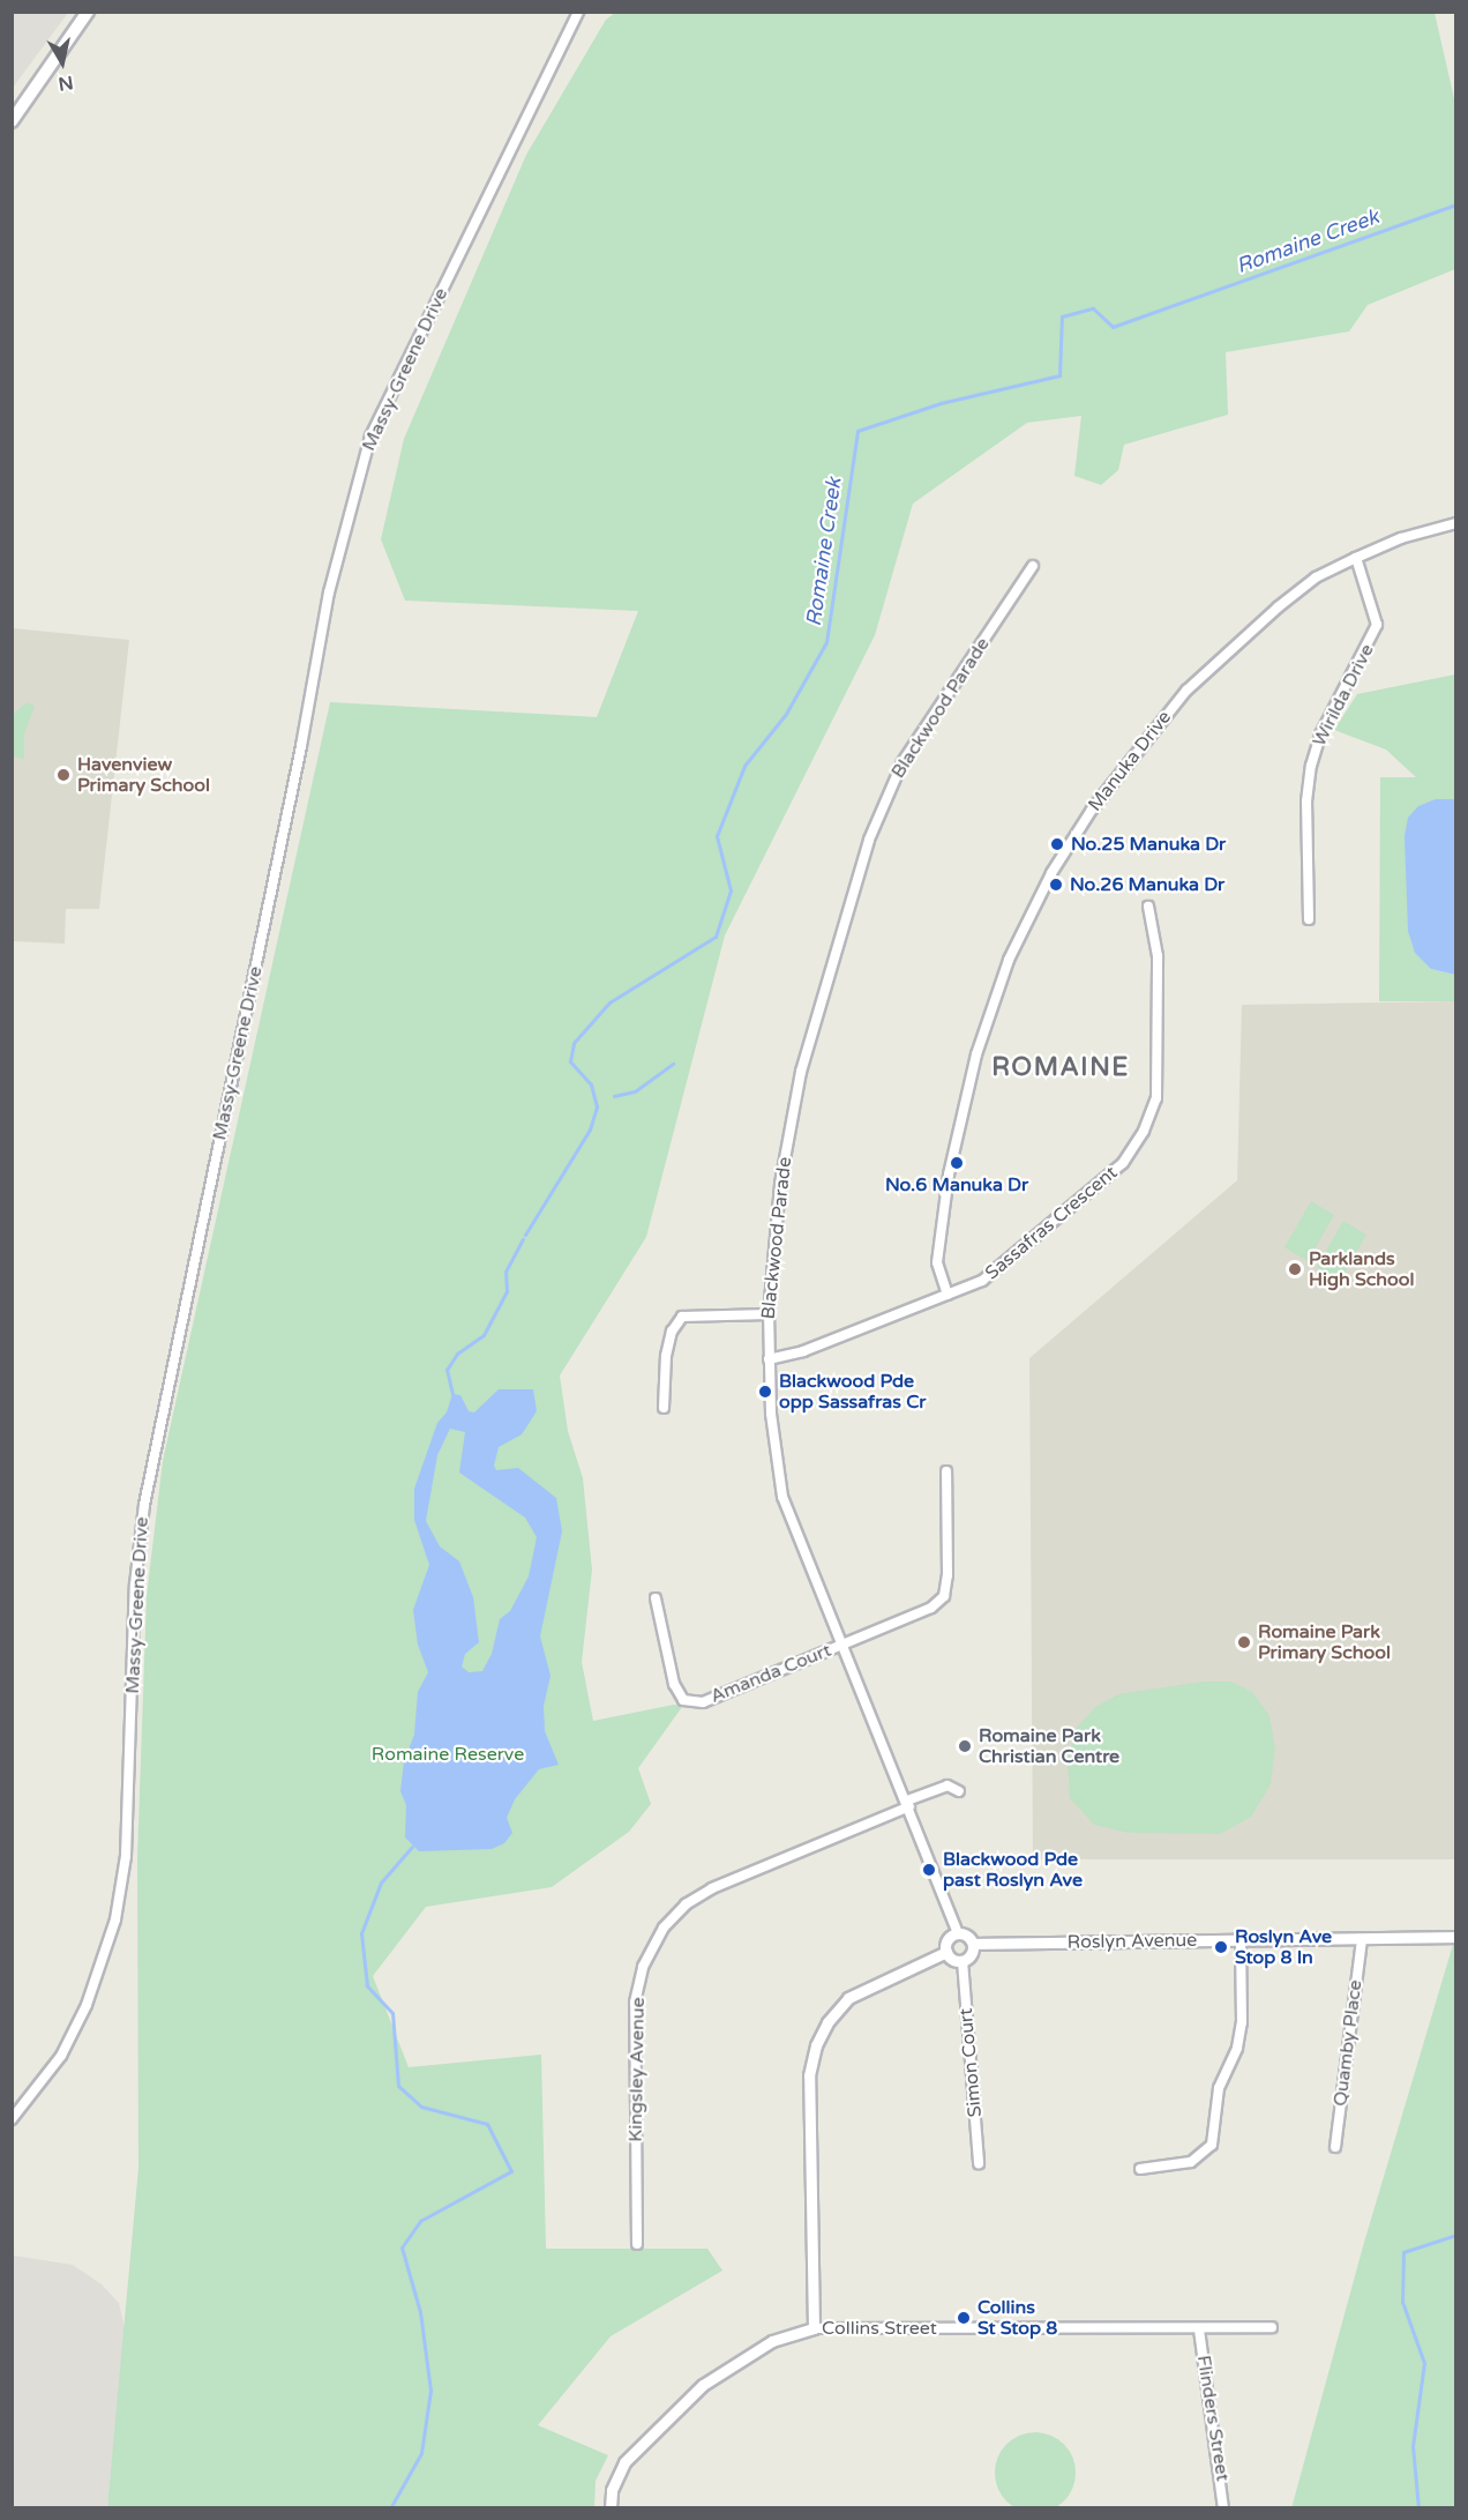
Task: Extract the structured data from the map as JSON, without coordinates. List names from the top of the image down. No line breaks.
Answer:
{"streets":{"street":["Massy-Greene Drive","Wirilda Drive","Blackwood Parade","Manuka Drive","Sassafras Crescent","Amanda Court","Roslyn Avenue","Quamby Place","Simon Court","Kingsley Avenue","Collins Street","Flinders Street"]},"crossings":[["Wirilda Drive","Manuka Drive"],["Blackwood Parade","Sassafras Crescent"],["Blackwood Parade","Amanda Court"],["Blackwood Parade","Roslyn Avenue"],["Blackwood Parade","Simon Court"],["Blackwood Parade","Kingsley Avenue"],["Manuka Drive","Sassafras Crescent"],["Roslyn Avenue","Quamby Place"],["Roslyn Avenue","Simon Court"],["Collins Street","Flinders Street"]],"districts":["ROMAINE"],"water":["Romaine Creek"],"parks":["Romaine Reserve"],"places":["Havenview Primary School","No.25 Manuka Dr","No.26 Manuka Dr","No.6 Manuka Dr","Parklands High School","Blackwood Pde opp Sassafras Cr","Romaine Park Primary School","Romaine Park Christian Centre","Blackwood Pde past Roslyn Ave","Roslyn Ave Stop 8 In","Collins St Stop 8"],"north":"bottom"}
